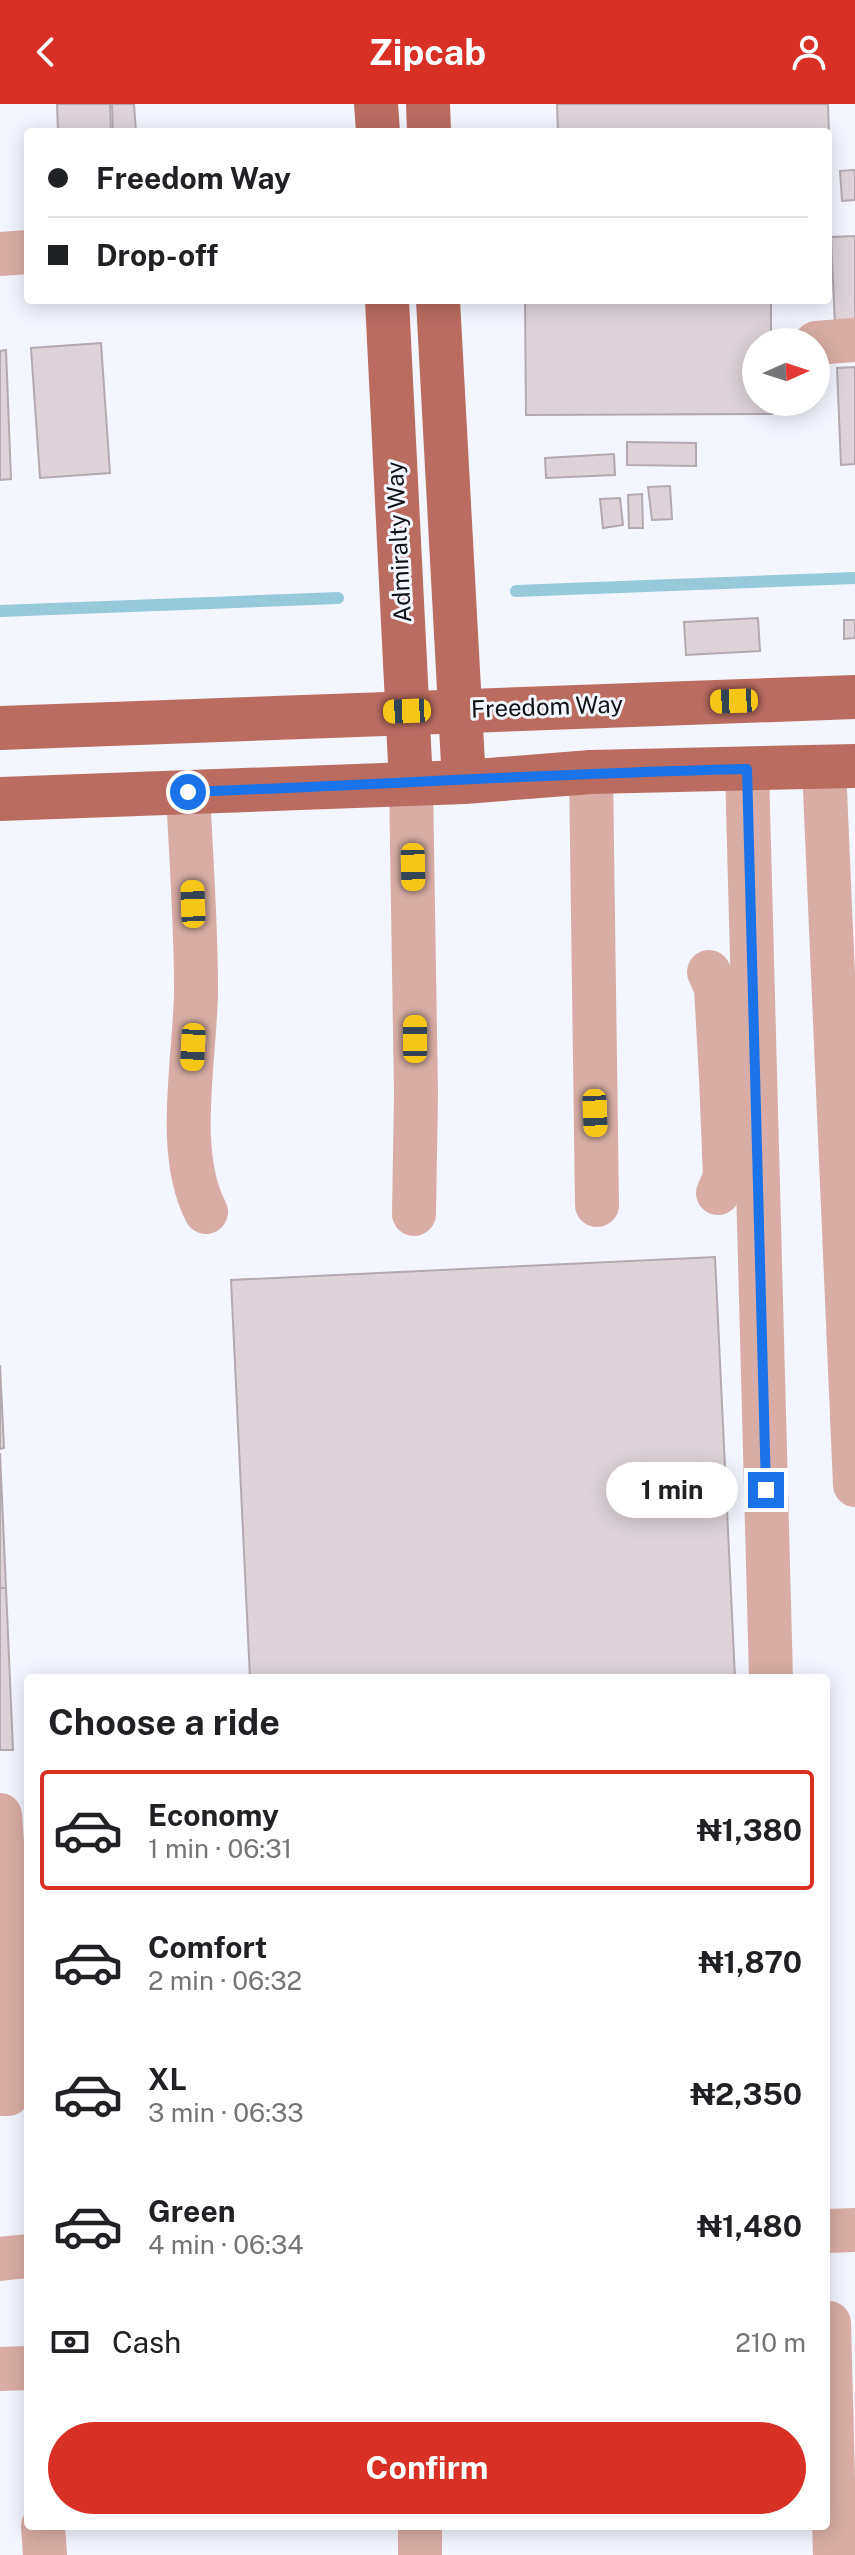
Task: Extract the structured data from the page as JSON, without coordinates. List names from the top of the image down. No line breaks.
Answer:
{"streets":{"main road":["Admiralty Way","Freedom Way"]},"crossings":[["Admiralty Way","Freedom Way"]],"north":"right","page":{"header":"Zipcab","banner":["Freedom Way","Drop-off"],"bubble":"1 min","heading":"Choose a ride","list":[{"name":"Economy","note":"1 min · 06:31","value":"₦1,380"},{"name":"Comfort","note":"2 min · 06:32","value":"₦1,870"},{"name":"XL","note":"3 min · 06:33","value":"₦2,350"},{"name":"Green","note":"4 min · 06:34","value":"₦1,480"}],"pay":["Cash","210 m"],"buttons":"Confirm"}}
